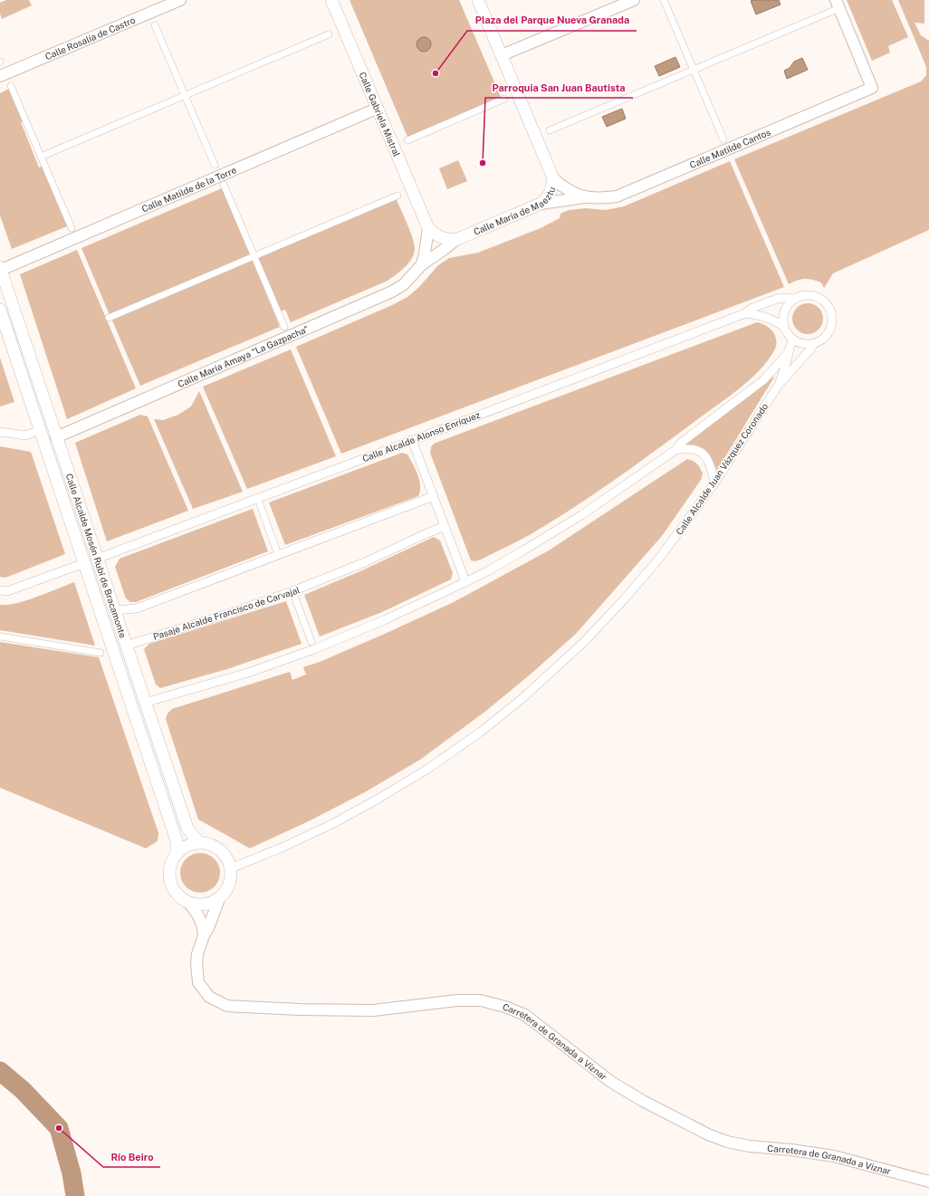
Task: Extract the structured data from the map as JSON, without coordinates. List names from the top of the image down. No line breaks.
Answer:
{"streets":{"main road":["Calle Gabriela Mistral","Calle María de Maeztu","Calle Alcalde Mosén Rubí de Bracamonte"],"street":["Calle Rosalía de Castro","Calle Matilde Cantos","Calle Matilde de la Torre","Calle María Amaya \"La Gazpacha\"","Calle Alcalde Alonso Enríquez","Calle Alcalde Juan Vázquez Coronado","Pasaje Alcalde Francisco de Carvajal","Carretera de Granada a Víznar"]},"crossings":[["Calle Gabriela Mistral","Calle Matilde de la Torre"],["Calle Gabriela Mistral","Calle María Amaya \"La Gazpacha\""],["Calle Matilde Cantos","Calle María de Maeztu"],["Calle Matilde de la Torre","Calle Alcalde Mosén Rubí de Bracamonte"],["Calle María de Maeztu","Calle María Amaya \"La Gazpacha\""],["Calle María Amaya \"La Gazpacha\"","Calle Alcalde Mosén Rubí de Bracamonte"],["Calle Alcalde Alonso Enríquez","Calle Alcalde Juan Vázquez Coronado"],["Calle Alcalde Alonso Enríquez","Calle Alcalde Mosén Rubí de Bracamonte"],["Calle Alcalde Juan Vázquez Coronado","Calle Alcalde Mosén Rubí de Bracamonte"],["Calle Alcalde Juan Vázquez Coronado","Carretera de Granada a Víznar"],["Calle Alcalde Mosén Rubí de Bracamonte","Pasaje Alcalde Francisco de Carvajal"],["Calle Alcalde Mosén Rubí de Bracamonte","Carretera de Granada a Víznar"]],"places":["Plaza del Parque Nueva Granada","Parroquia San Juan Bautista","Río Beiro"]}
